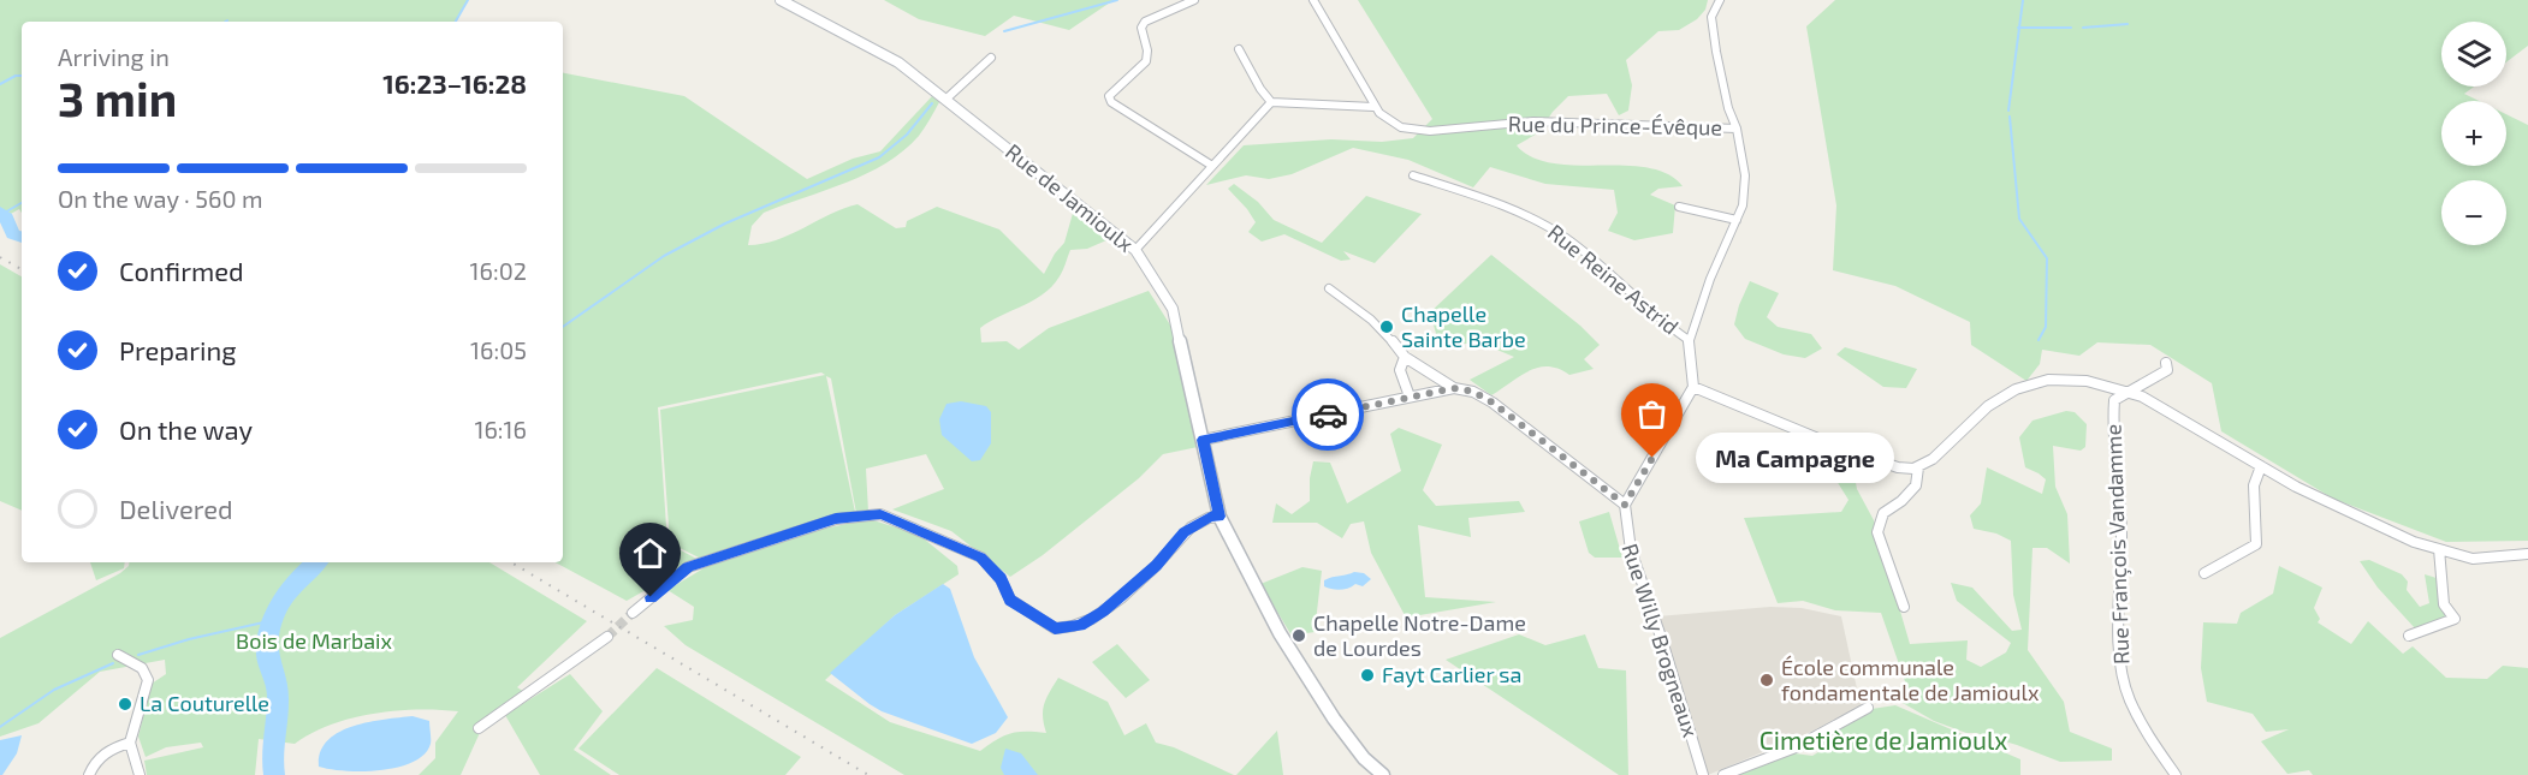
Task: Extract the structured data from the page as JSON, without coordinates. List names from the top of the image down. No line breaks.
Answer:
{"streets":{"street":["Rue du Prince-Évêque","Rue de Jamioulx","Rue Reine Astrid","Rue François Vandamme","Rue Willy Brogneaux"]},"parks":["Bois de Marbaix","Cimetière de Jamioulx"],"places":["Chapelle Sainte Barbe","Ma Campagne","Chapelle Notre-Dame de Lourdes","Fayt Carlier sa","École communale fondamentale de Jamioulx","La Couturelle"],"page":{"map_buttons":["+","−"],"heading":["3 min","Arriving in","16:23–16:28"],"bar":"On the way · 560 m","list":[["Confirmed","16:02"],["Preparing","16:05"],["On the way","16:16"],"Delivered"],"bubble":"Ma Campagne"}}
